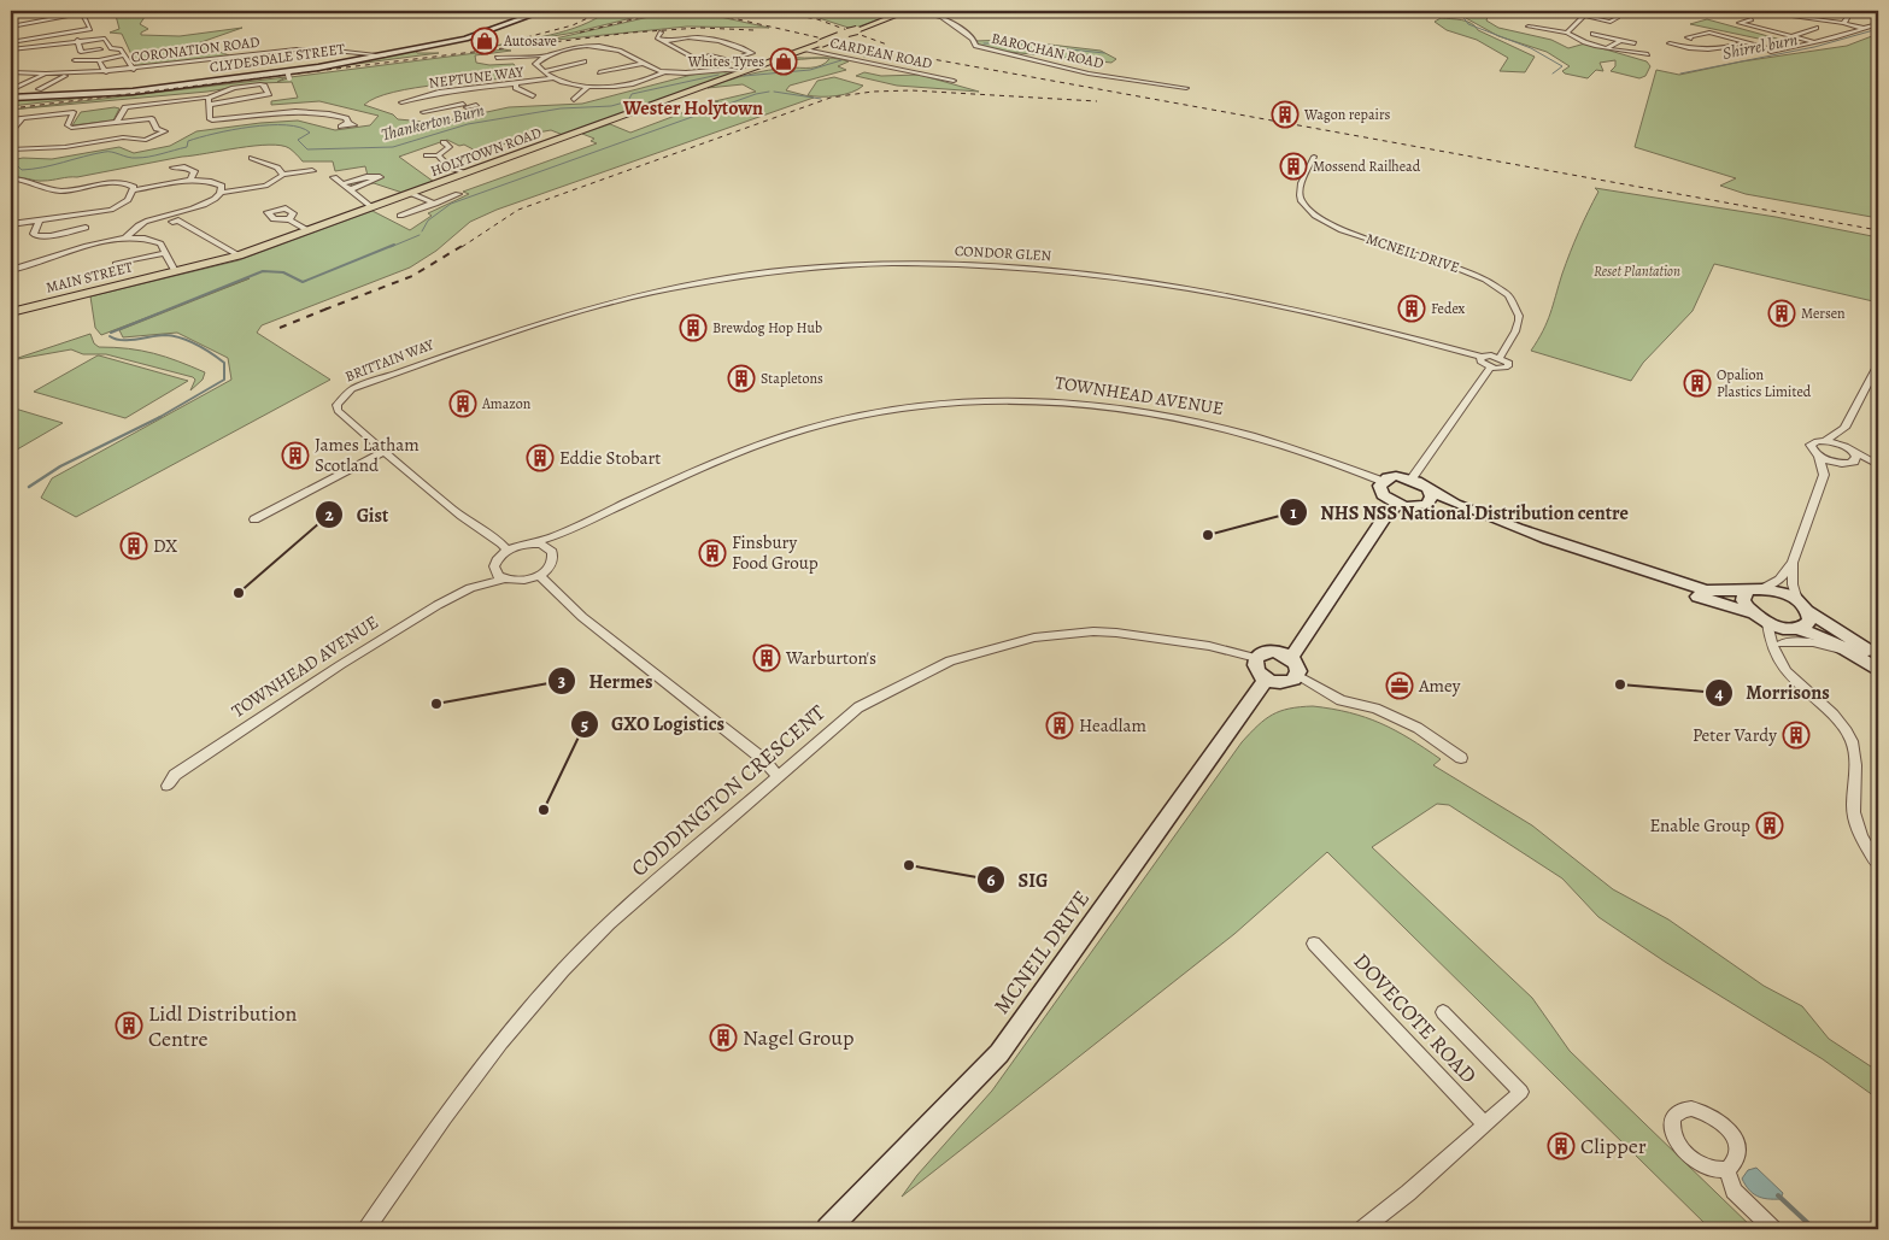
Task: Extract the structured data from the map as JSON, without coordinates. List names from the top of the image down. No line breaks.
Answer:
{"streets":{"main road":["HOLYTOWN ROAD","MAIN STREET"],"street":["CORONATION ROAD","BAROCHAN ROAD","CARDEAN ROAD","CLYDESDALE STREET","NEPTUNE WAY","CONDOR GLEN","MCNEIL DRIVE","BRITTAIN WAY","TOWNHEAD AVENUE","CODDINGTON CRESCENT","DOVECOTE ROAD"]},"crossings":[["CORONATION ROAD","CLYDESDALE STREET"],["CARDEAN ROAD","HOLYTOWN ROAD"],["HOLYTOWN ROAD","MAIN STREET"],["CONDOR GLEN","MCNEIL DRIVE"],["CONDOR GLEN","BRITTAIN WAY"],["MCNEIL DRIVE","CODDINGTON CRESCENT"],["BRITTAIN WAY","TOWNHEAD AVENUE"]],"districts":["Wester Holytown"],"water":["Shirrel burn","Thankerton Burn"],"parks":["Reset Plantation"],"places":{"shop":["Autosave","Whites Tyres"],"building":["Wagon repairs","Mossend Railhead","Fedex","Mersen","Brewdog Hop Hub","Stapletons","Opalion Plastics Limited","Amazon","James Latham Scotland","Eddie Stobart","DX","Finsbury Food Group","Warburton's","Headlam","Peter Vardy","Enable Group","Lidl Distribution Centre","Nagel Group","Clipper"],"other":["NHS NSS National Distribution centre","Gist","Morrisons","Hermes","GXO Logistics","SIG"],"office":["Amey"]}}
